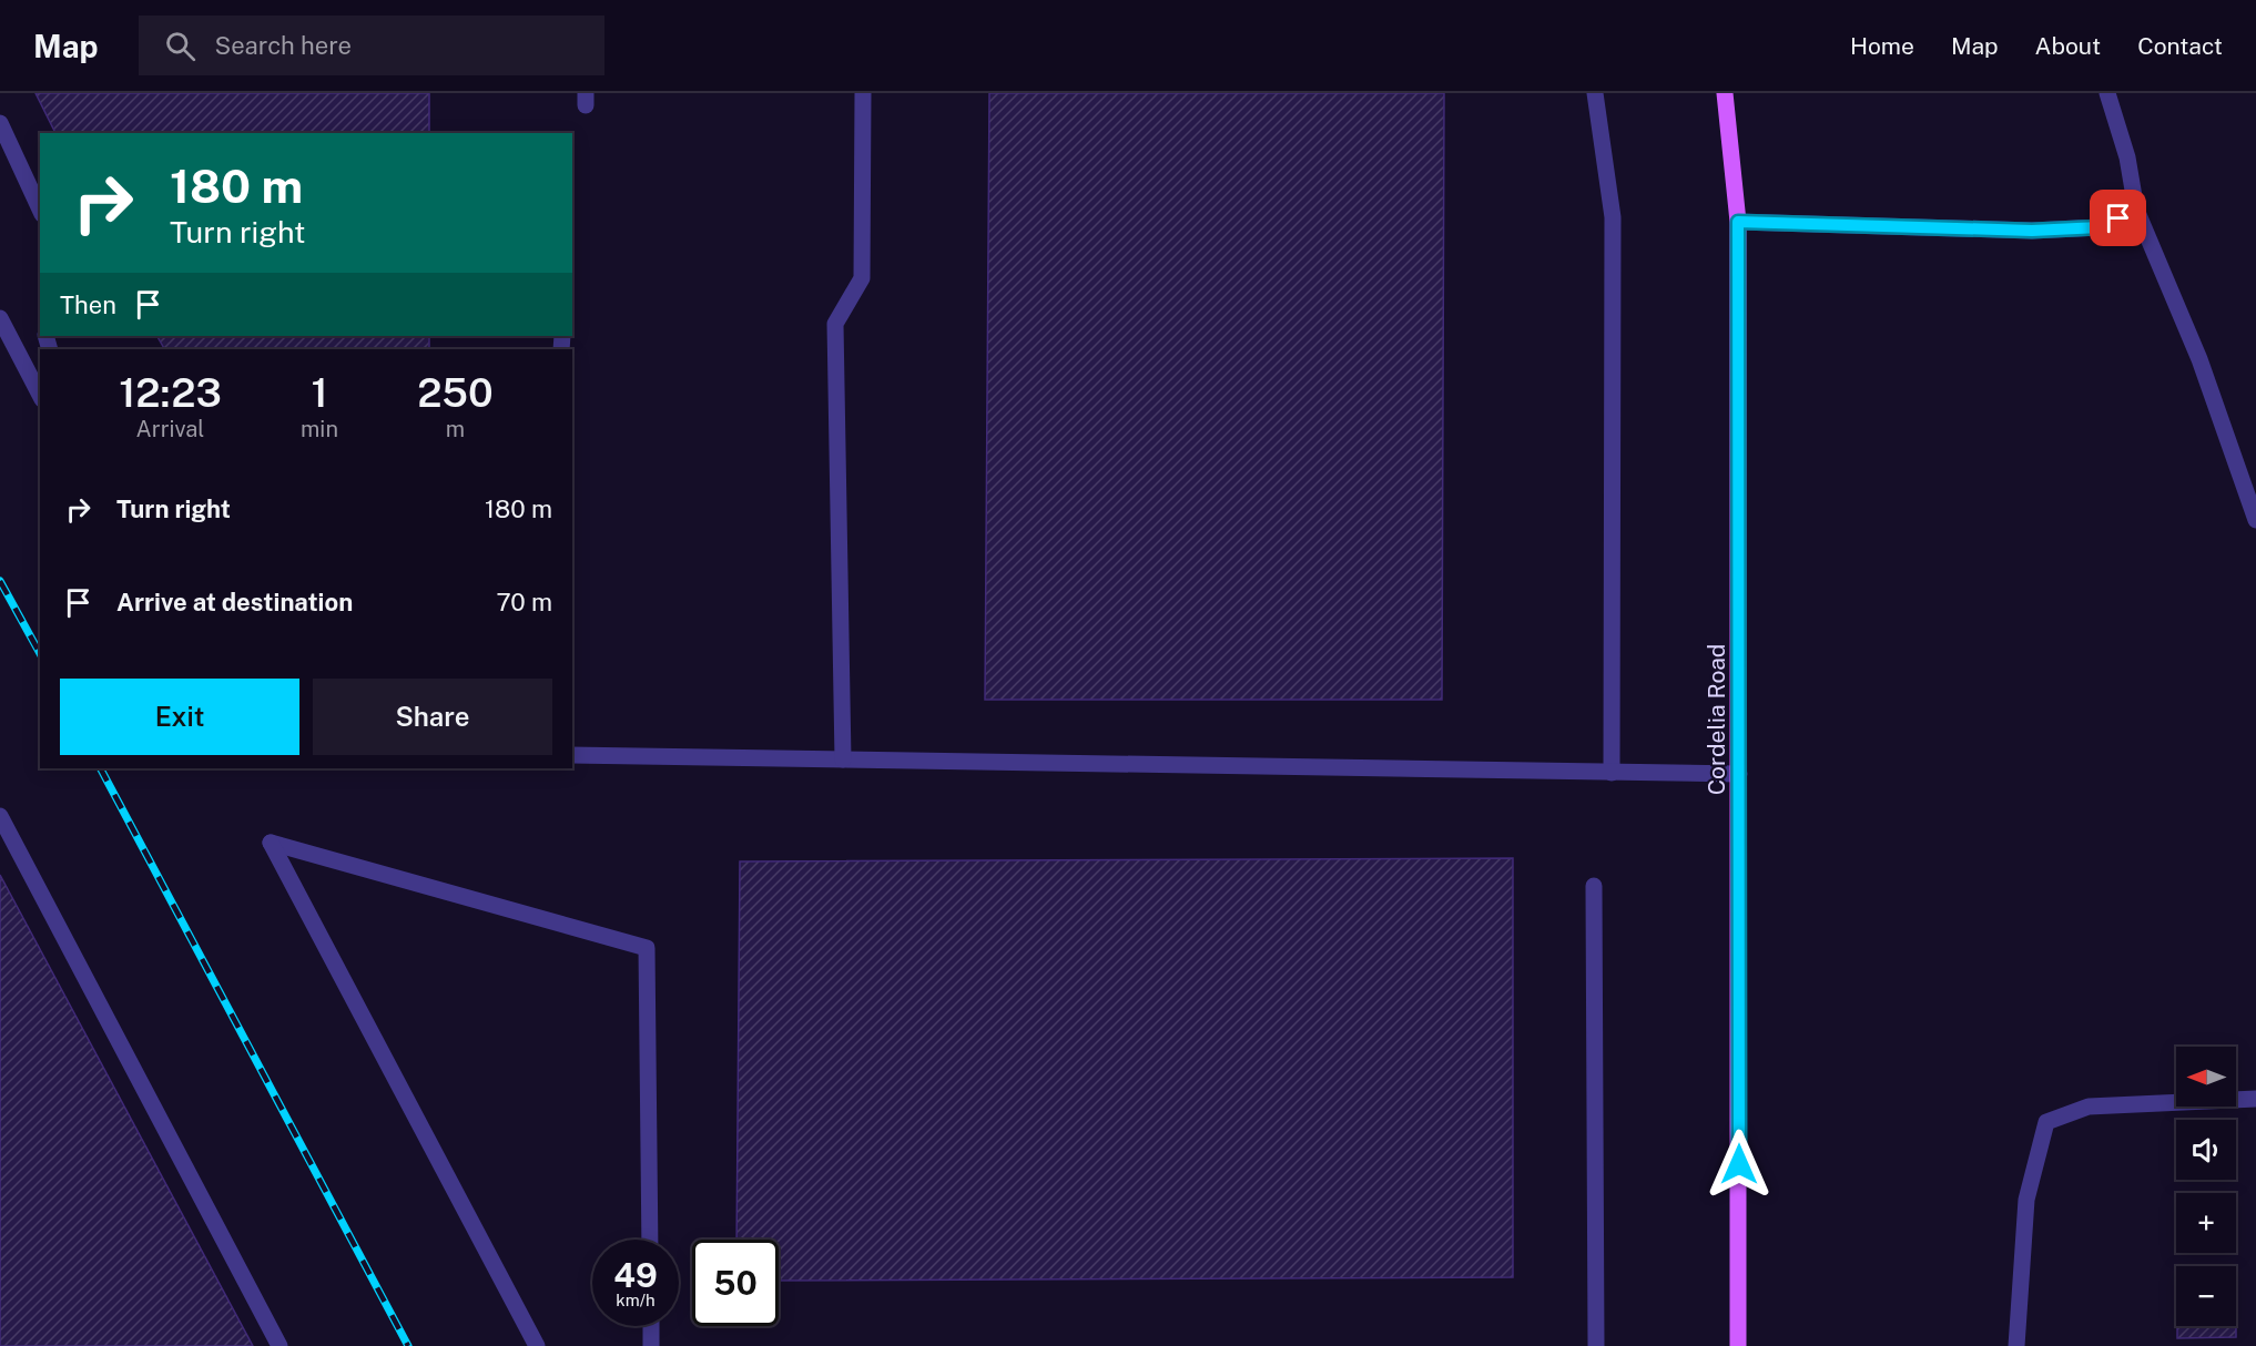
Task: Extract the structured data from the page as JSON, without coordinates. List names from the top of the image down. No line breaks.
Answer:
{"streets":{"main road":["Cordelia Road"]},"north":"left","page":{"header":"Map","search":"Search here","nav":["Home","Map","About","Contact"],"turn":["180 m","Turn right"],"then":"Then","eta":["12:23","Arrival","1","min","250","m"],"list":[{"name":"Turn right","value":"180 m"},{"name":"Arrive at destination","value":"70 m"}],"buttons":["Exit","Share"],"map_buttons":["+","−"],"speed":"49 km/h","limit":"50"}}
